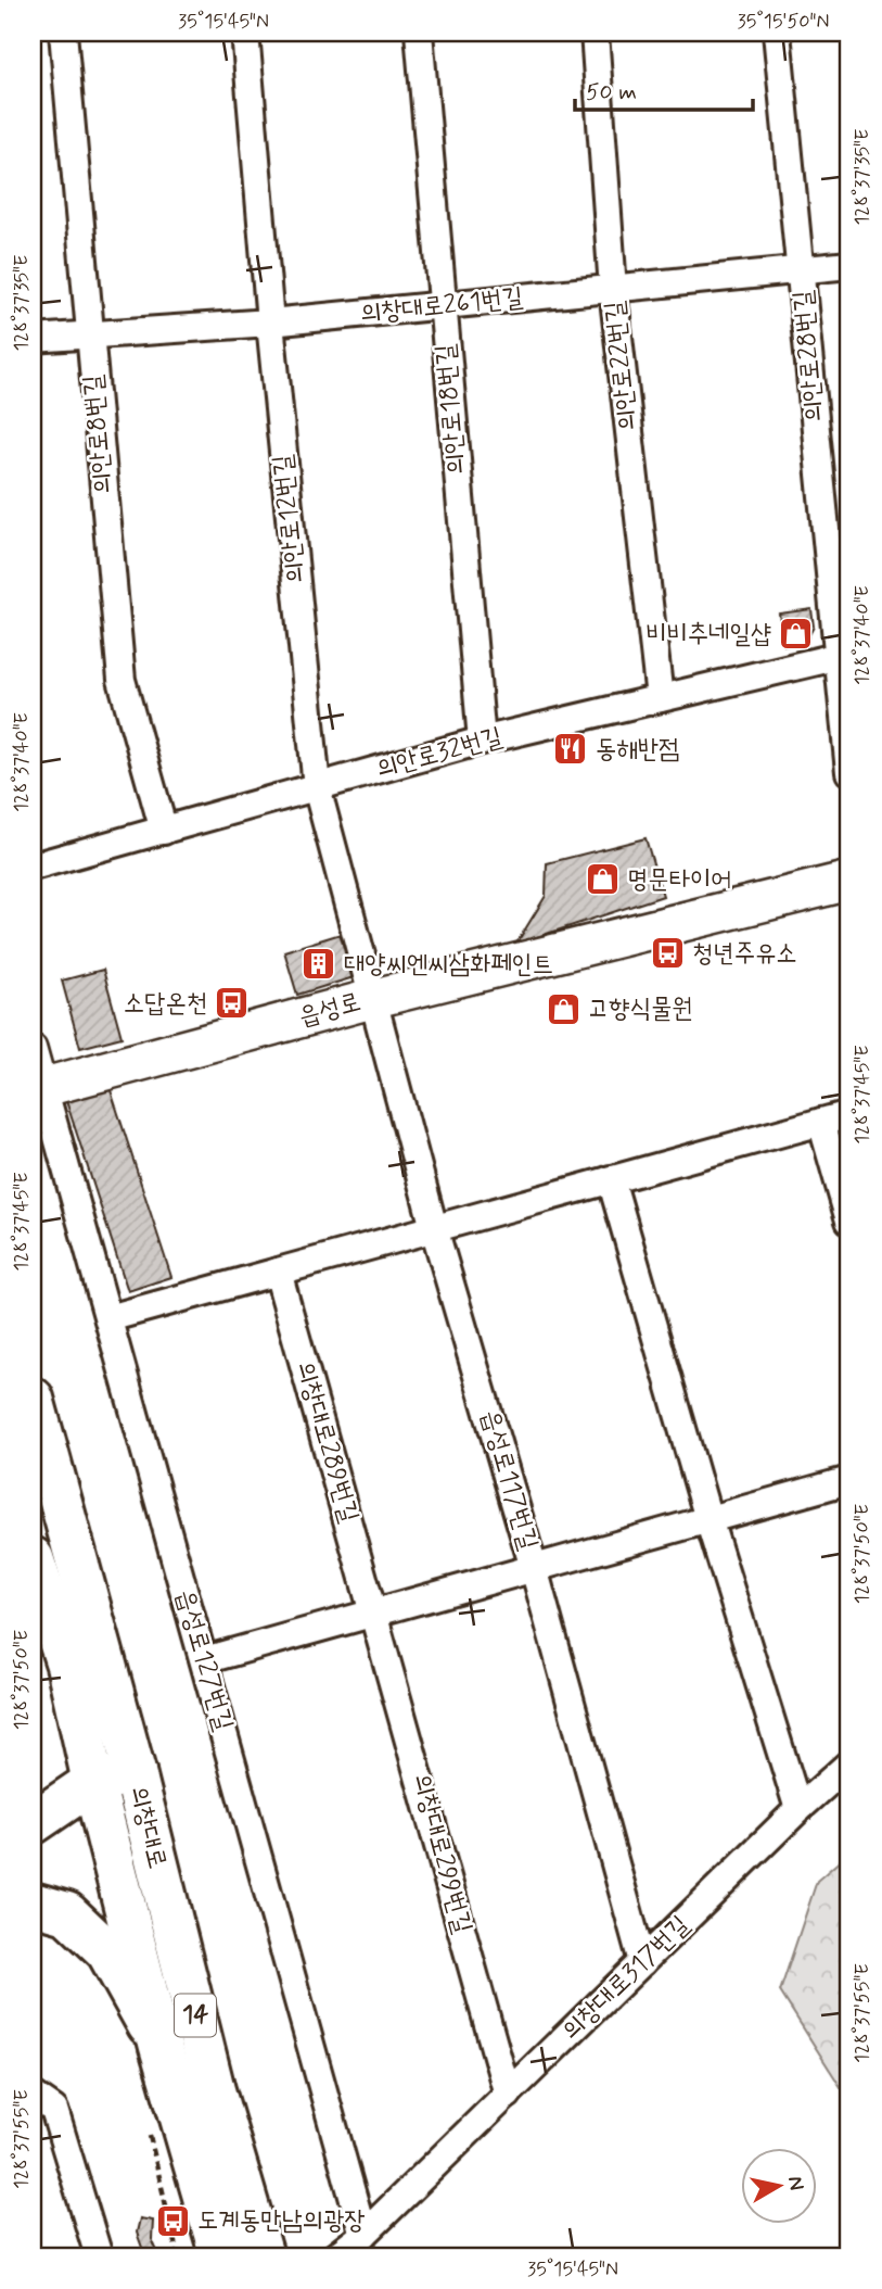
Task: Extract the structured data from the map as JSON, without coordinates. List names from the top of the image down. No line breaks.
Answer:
{"streets":{"main road":["읍성로","의창대로","14"],"street":["의창대로261번길","의안로28번길","의안로22번길","의안로18번길","의안로8번길","의안로12번길","의안로32번길","의창대로289번길","읍성로117번길","읍성로127번길","의창대로299번길","의창대로317번길"]},"crossings":[["의창대로261번길","의안로28번길"],["의창대로261번길","의안로22번길"],["의창대로261번길","의안로18번길"],["의창대로261번길","의안로8번길"],["의창대로261번길","의안로12번길"],["의안로28번길","의안로32번길"],["의안로22번길","의안로32번길"],["의안로18번길","의안로32번길"],["의안로8번길","의안로32번길"],["의안로12번길","의안로32번길"],["의안로12번길","읍성로"],["의안로12번길","읍성로117번길"],["읍성로","읍성로117번길"],["읍성로","읍성로127번길"],["의창대로289번길","의창대로299번길"],["읍성로117번길","의창대로317번길"],["읍성로127번길","의창대로317번길"],["의창대로299번길","의창대로317번길"]],"places":{"shop":["비비추네일샵","명문타이어","고향식물원"],"restaurant":["동해반점"],"bus stop":["청년주유소","소답온천","도계동만남의광장"],"building":["대양씨엔씨삼화페인트"]},"scale_bar":"50 m","north":"right","coordinates":["35°15'45\"N","35°15'50\"N","128°37'35\"E","128°37'40\"E","128°37'45\"E","128°37'50\"E","128°37'55\"E"]}
